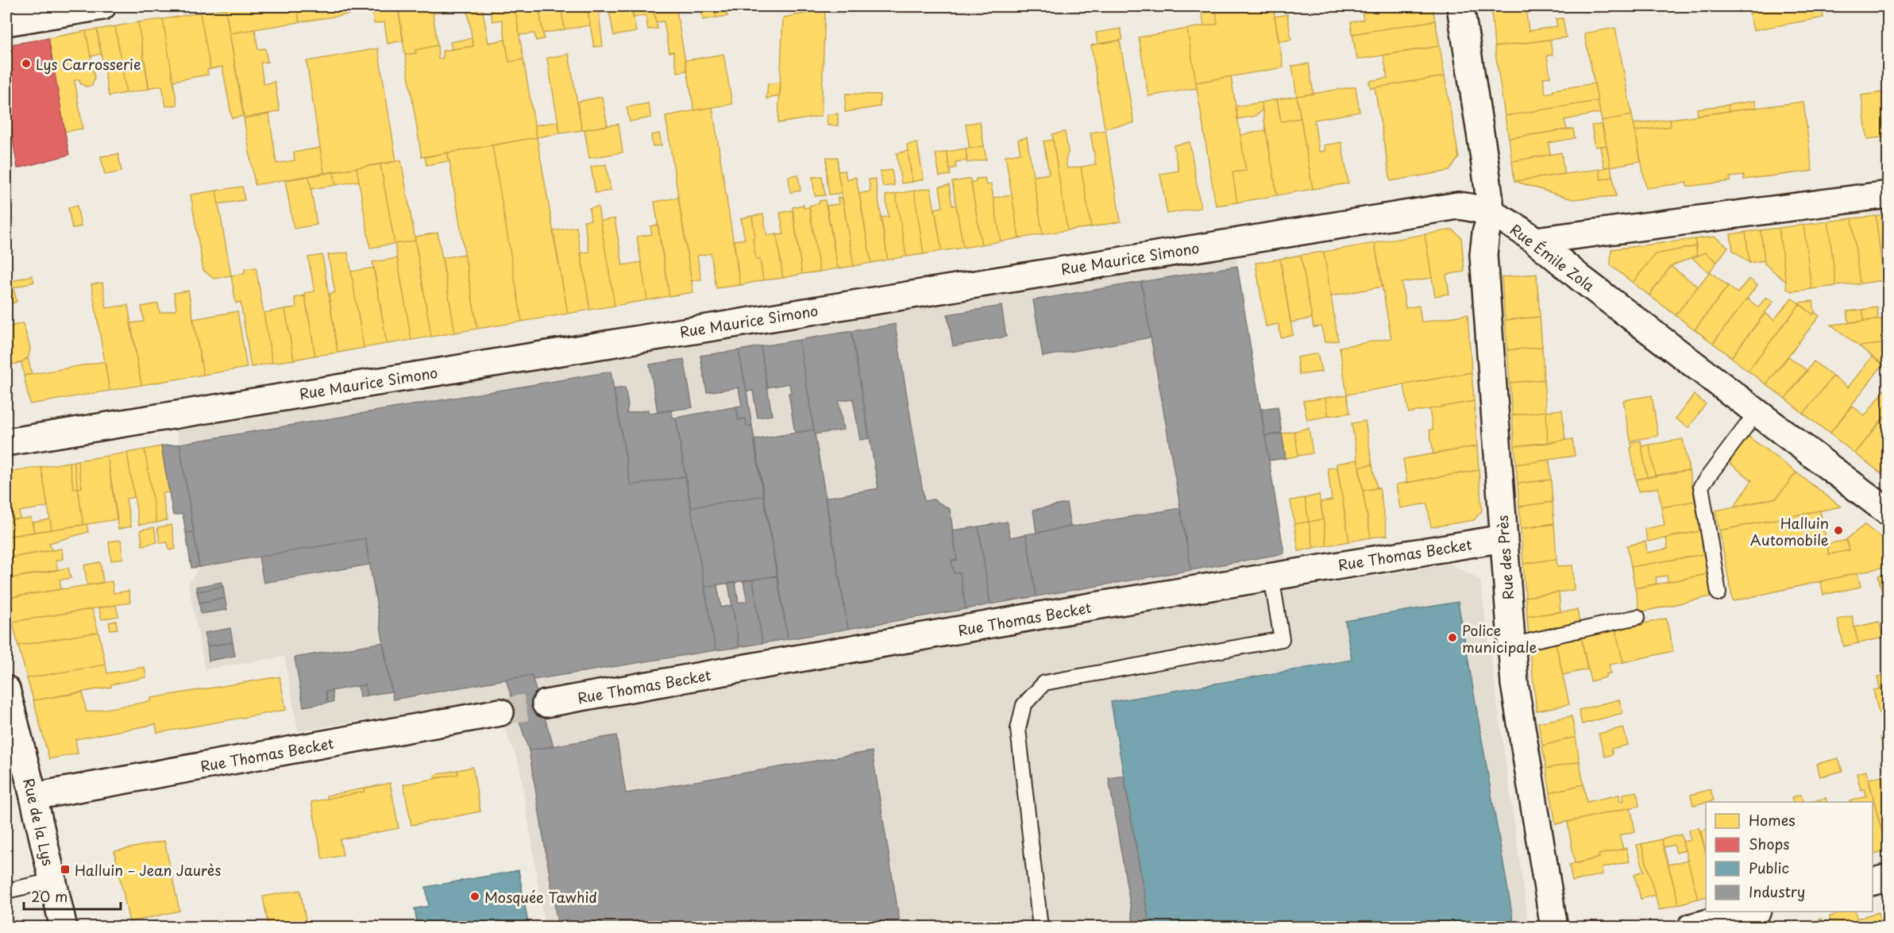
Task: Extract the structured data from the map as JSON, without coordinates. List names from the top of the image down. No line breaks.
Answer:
{"streets":{"street":["Rue Émile Zola","Rue Maurice Simono","Rue Thomas Becket","Rue des Près","Rue de la Lys"]},"crossings":[["Rue Émile Zola","Rue Maurice Simono"],["Rue Émile Zola","Rue des Près"],["Rue Maurice Simono","Rue des Près"],["Rue Thomas Becket","Rue des Près"],["Rue Thomas Becket","Rue de la Lys"]],"places":{"other":["Lys Carrosserie","Halluin Automobile","Police municipale","Mosquée Tawhid"],"transit":["Halluin – Jean Jaurès"]},"legend":["Homes","Shops","Public","Industry"],"scale_bar":"20 m"}
